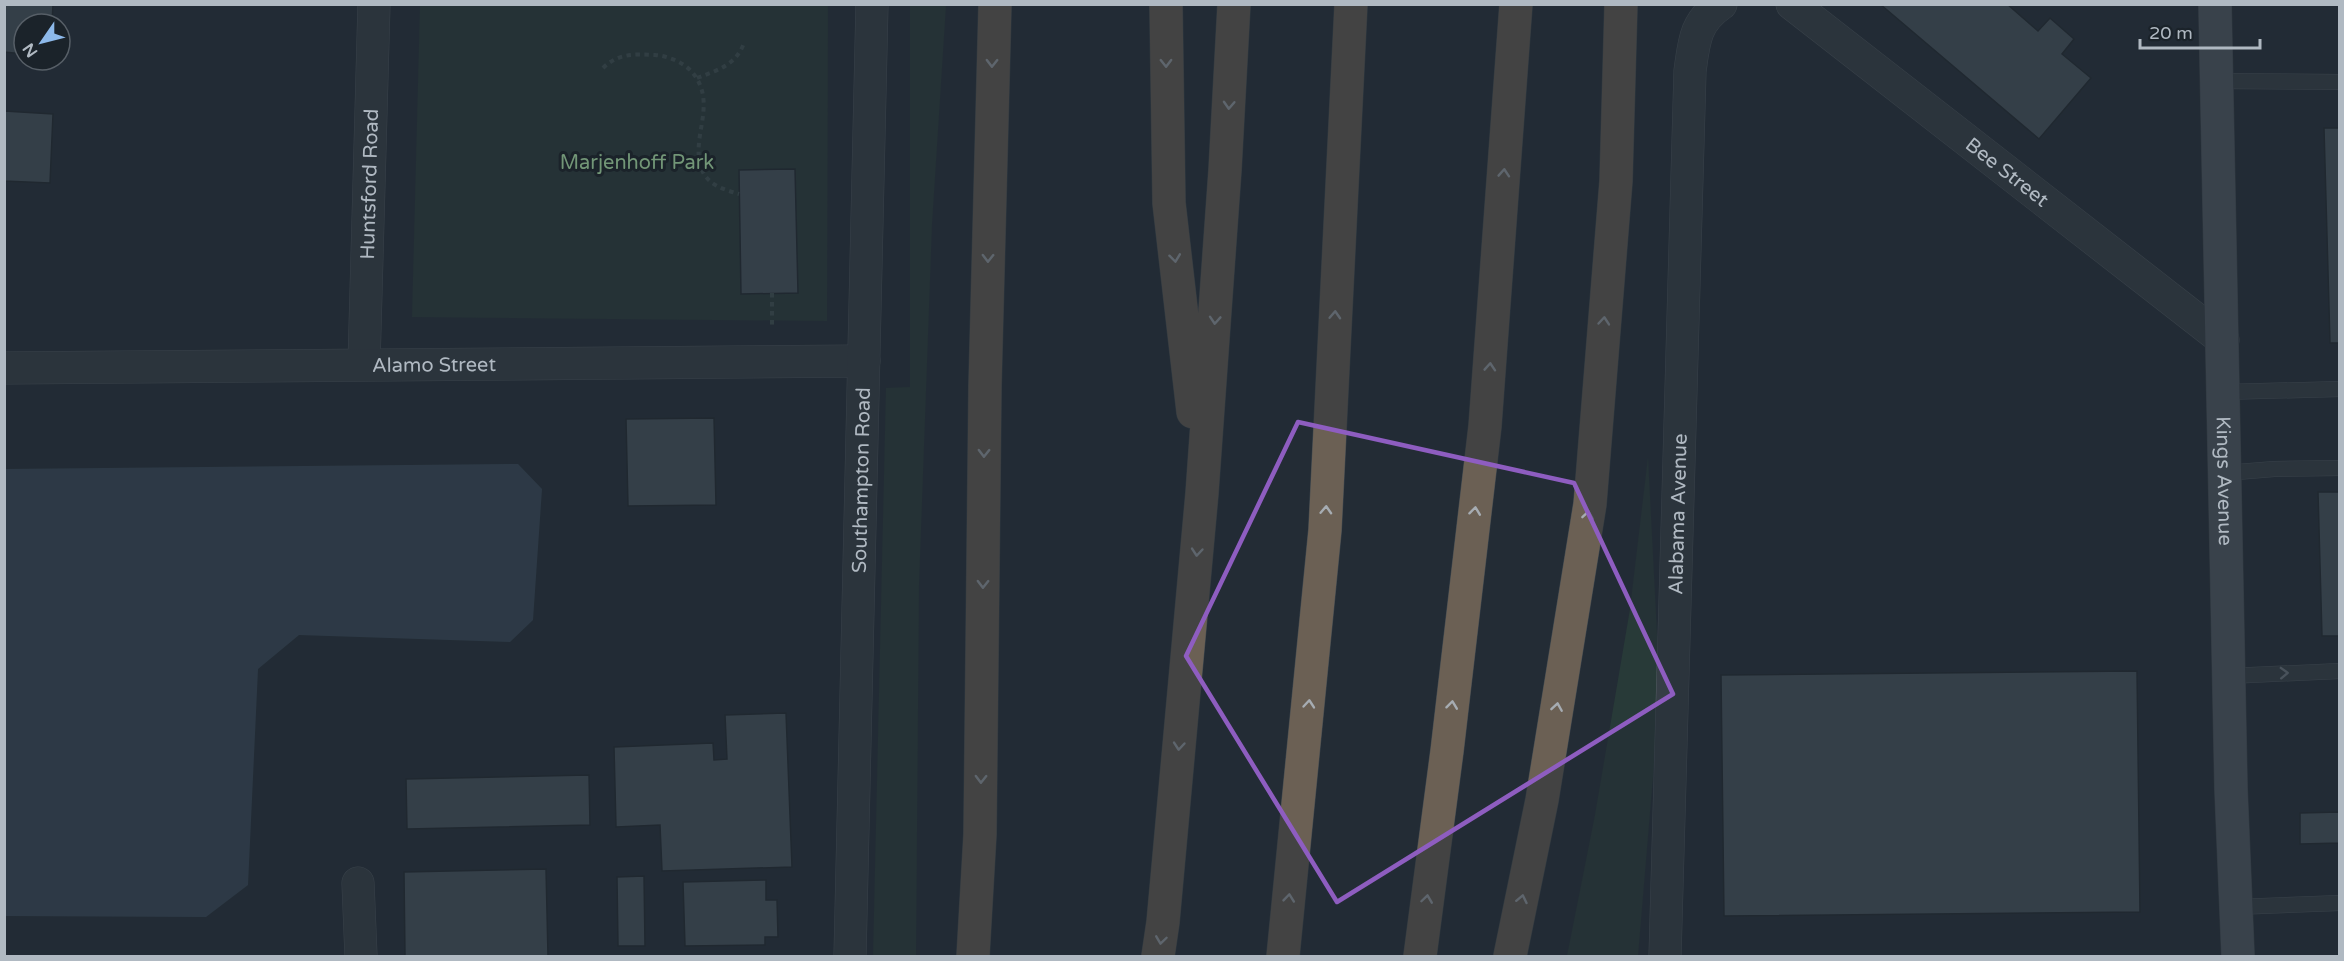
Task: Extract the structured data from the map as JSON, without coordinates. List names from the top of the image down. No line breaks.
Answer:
{"streets":{"main road":["Kings Avenue"],"street":["Bee Street","Huntsford Road","Alamo Street","Southampton Road","Alabama Avenue"]},"crossings":[["Bee Street","Kings Avenue"],["Huntsford Road","Alamo Street"],["Alamo Street","Southampton Road"]],"parks":["Marjenhoff Park"],"scale_bar":"20 m","north":"bottom left"}
